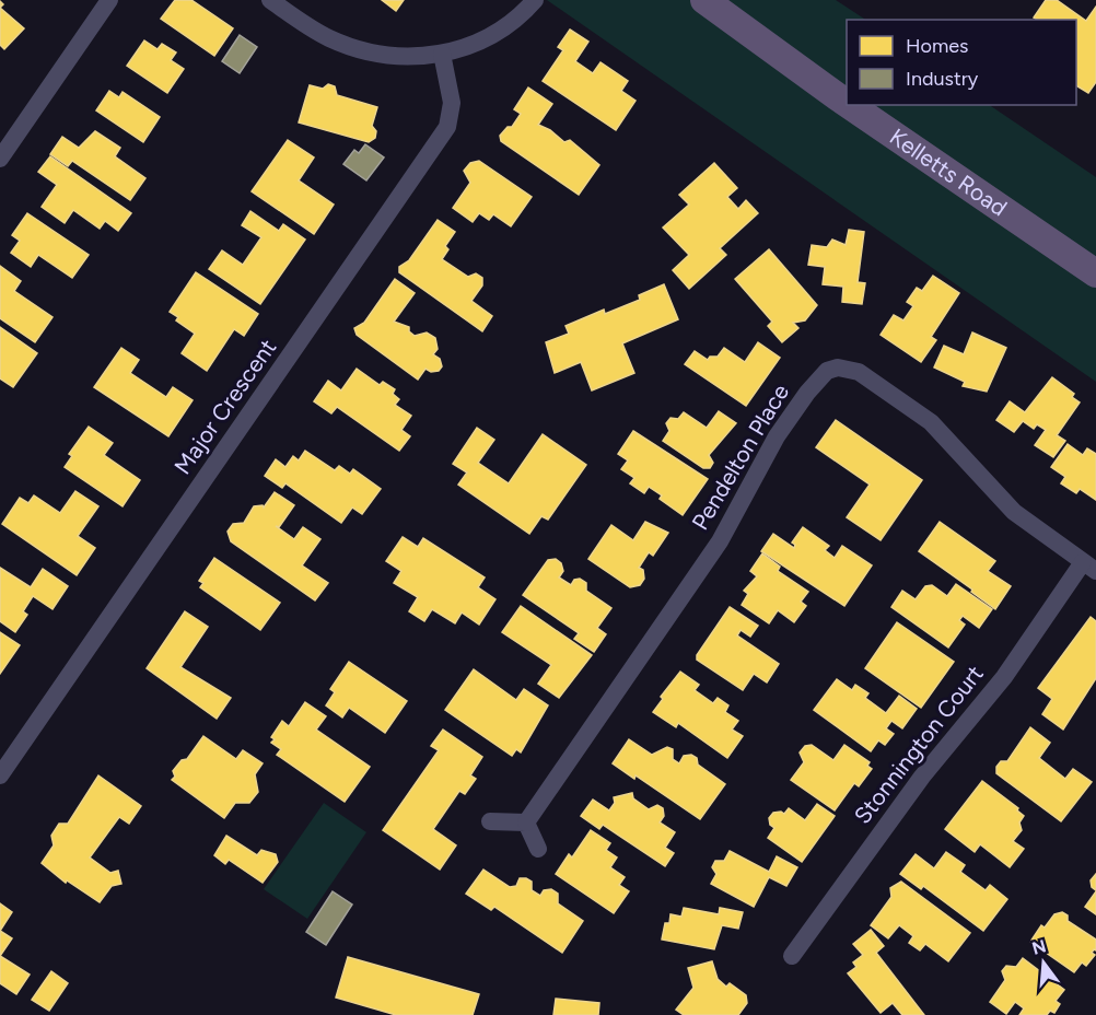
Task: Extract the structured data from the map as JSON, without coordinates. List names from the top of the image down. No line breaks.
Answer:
{"streets":{"main road":["Kelletts Road"],"street":["Major Crescent","Pendelton Place","Stonnington Court"]},"crossings":[["Pendelton Place","Stonnington Court"]],"legend":["Homes","Industry"],"north":"top"}
